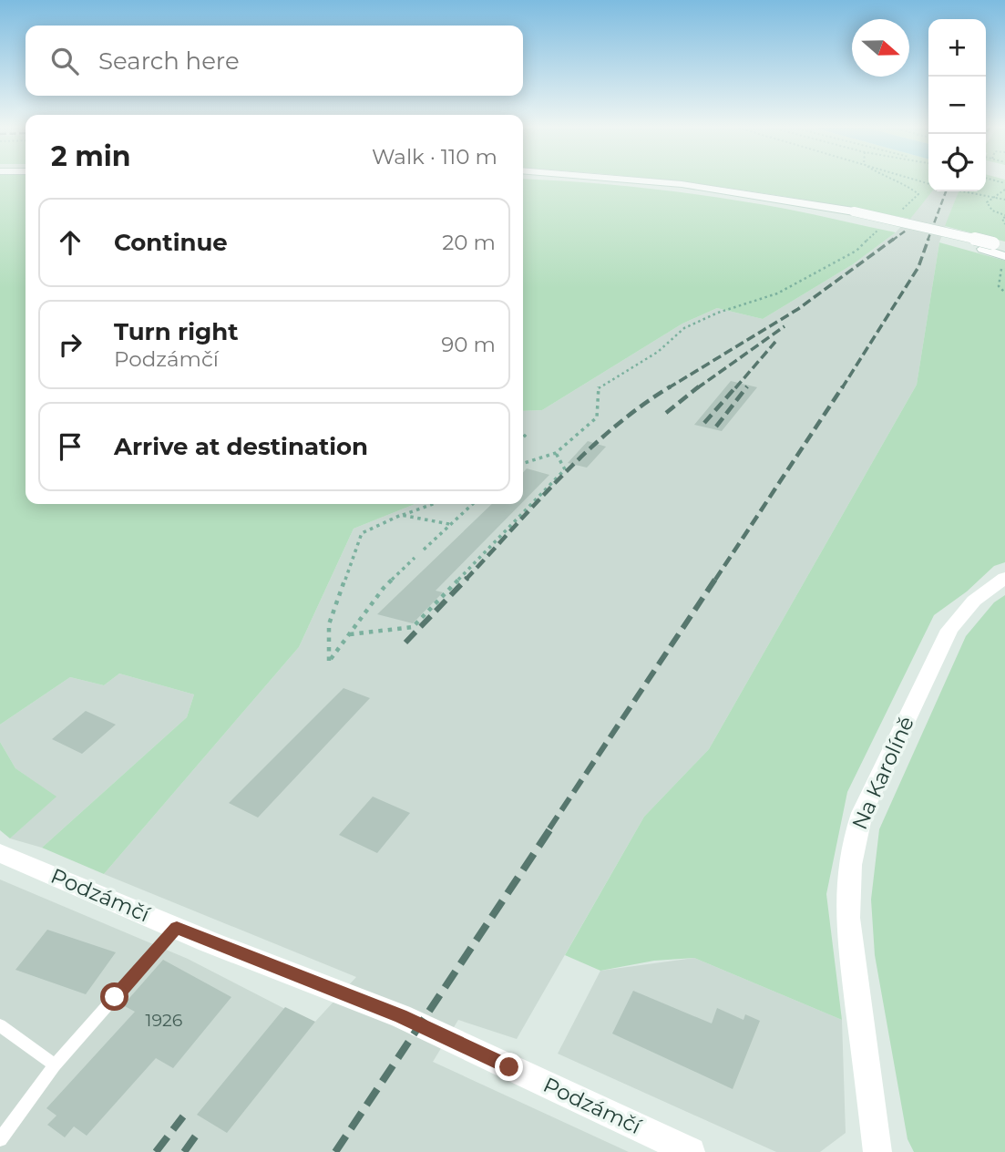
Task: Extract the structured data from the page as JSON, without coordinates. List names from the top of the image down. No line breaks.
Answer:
{"streets":{"street":["Na Karolíně","Podzámčí"]},"house_numbers":["1926"],"north":"right","page":{"map_buttons":["+","−"],"search":"Search here","heading":["2 min","Walk · 110 m"],"list":[["Continue","20 m"],["Turn right","Podzámčí","90 m"],"Arrive at destination"]}}
